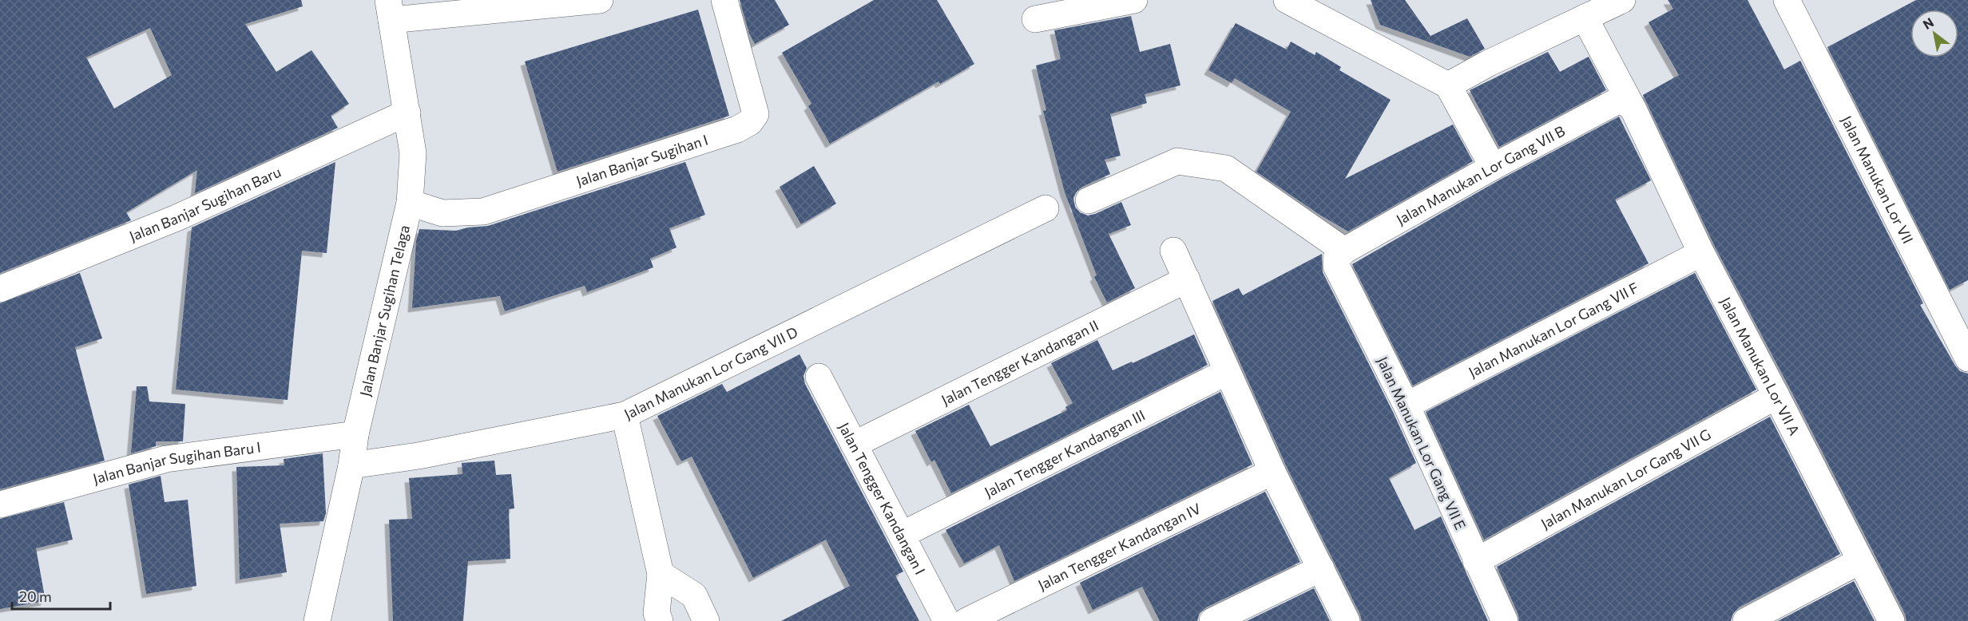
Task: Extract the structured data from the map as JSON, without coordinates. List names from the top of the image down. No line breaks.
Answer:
{"streets":{"street":["Jalan Banjar Sugihan I","Jalan Manukan Lor Gang VII B","Jalan Manukan Lor VII","Jalan Banjar Sugihan Baru","Jalan Banjar Sugihan Telaga","Jalan Manukan Lor Gang VII F","Jalan Tengger Kandangan II","Jalan Manukan Lor VII A","Jalan Manukan Lor Gang VII D","Jalan Manukan Lor Gang VII E","Jalan Tengger Kandangan III","Jalan Banjar Sugihan Baru I","Jalan Manukan Lor Gang VII G","Jalan Tengger Kandangan I","Jalan Tengger Kandangan IV"]},"crossings":[["Jalan Banjar Sugihan I","Jalan Banjar Sugihan Telaga"],["Jalan Manukan Lor Gang VII B","Jalan Manukan Lor VII A"],["Jalan Manukan Lor Gang VII B","Jalan Manukan Lor Gang VII E"],["Jalan Banjar Sugihan Baru","Jalan Banjar Sugihan Telaga"],["Jalan Banjar Sugihan Telaga","Jalan Manukan Lor Gang VII D"],["Jalan Banjar Sugihan Telaga","Jalan Banjar Sugihan Baru I"],["Jalan Manukan Lor Gang VII F","Jalan Manukan Lor VII A"],["Jalan Manukan Lor Gang VII F","Jalan Manukan Lor Gang VII E"],["Jalan Tengger Kandangan II","Jalan Tengger Kandangan I"],["Jalan Manukan Lor VII A","Jalan Manukan Lor Gang VII G"],["Jalan Manukan Lor Gang VII E","Jalan Manukan Lor Gang VII G"],["Jalan Tengger Kandangan III","Jalan Tengger Kandangan I"]],"scale_bar":"20 m","north":"top left"}
